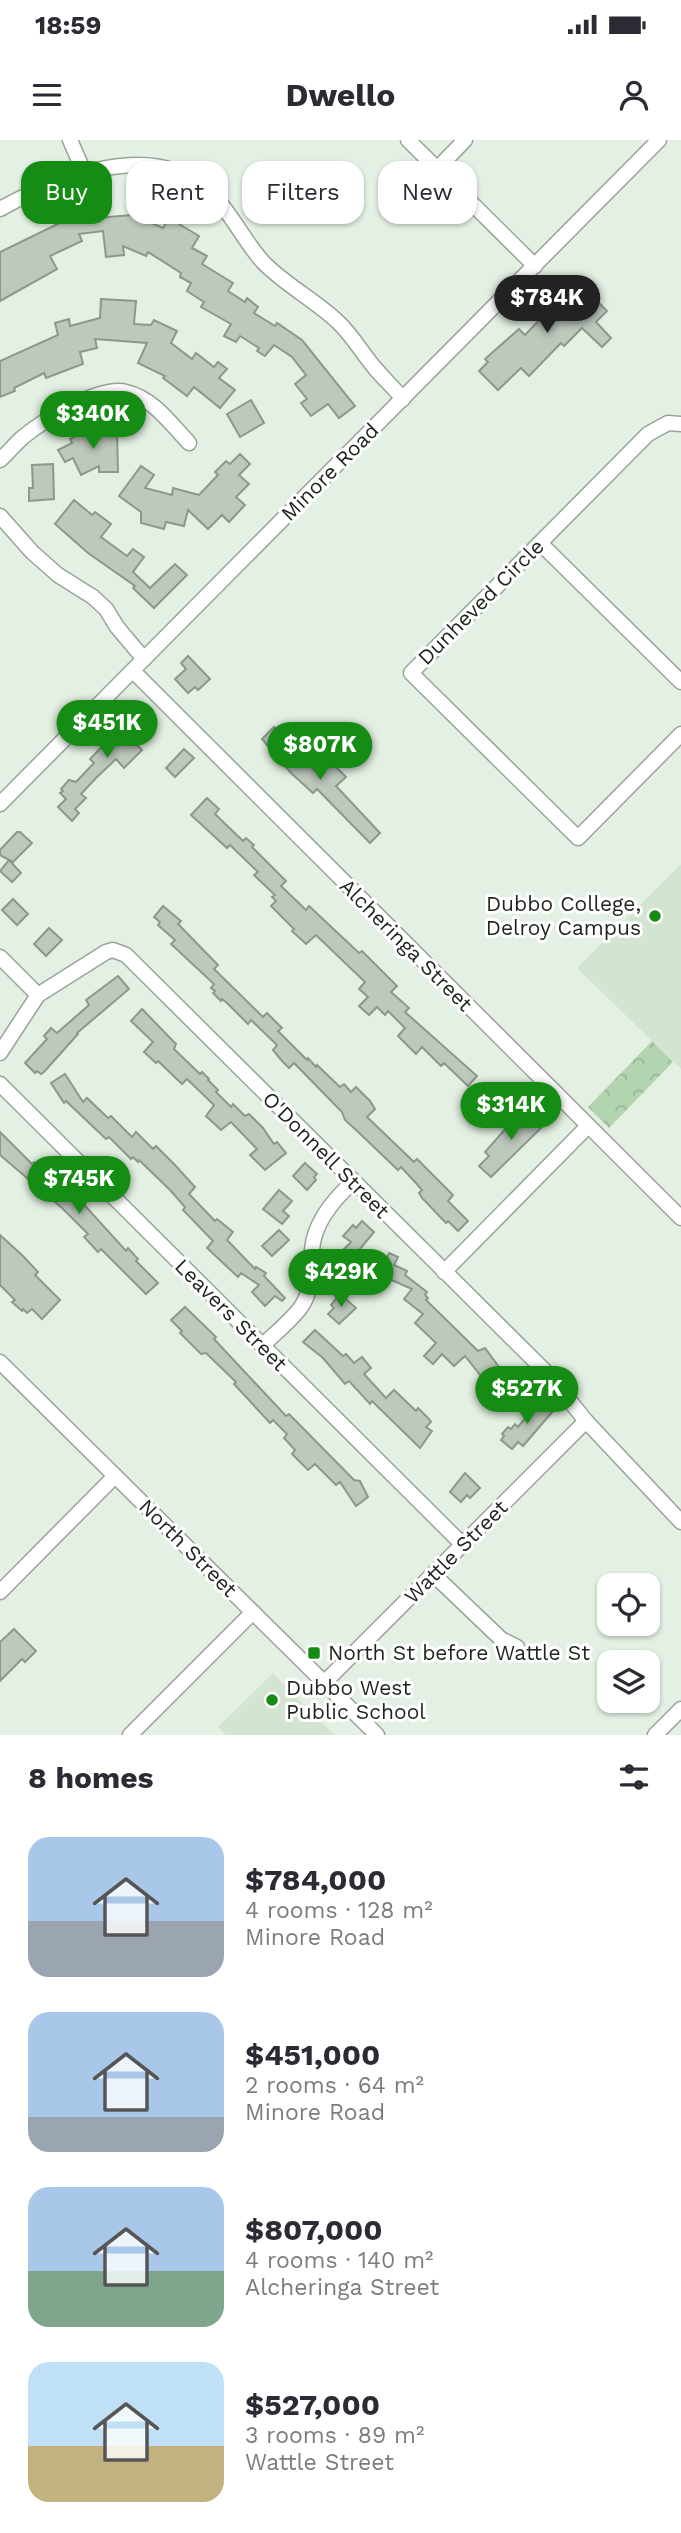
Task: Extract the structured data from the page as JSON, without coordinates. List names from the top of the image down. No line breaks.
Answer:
{"streets":{"street":["Minore Road","Dunheved Circle","Alcheringa Street","O'Donnell Street","Leavers Street","North Street","Wattle Street"]},"crossings":[["Minore Road","Alcheringa Street"],["O'Donnell Street","Wattle Street"],["Leavers Street","Wattle Street"],["North Street","Wattle Street"]],"places":{"other":["Dubbo College, Delroy Campus","Dubbo West Public School"],"transit":["North St before Wattle St"]},"page":{"status":"18:59","header":"Dwello","chip":["Buy","Rent","Filters","New"],"price":["$784K","$340K","$451K","$807K","$314K","$745K","$429K","$527K"],"heading":"8 homes","list":[{"name":"$784,000","note":"4 rooms · 128 m² · Minore Road"},{"name":"$451,000","note":"2 rooms · 64 m² · Minore Road"},{"name":"$807,000","note":"4 rooms · 140 m² · Alcheringa Street"},{"name":"$527,000","note":"3 rooms · 89 m² · Wattle Street"}]}}
